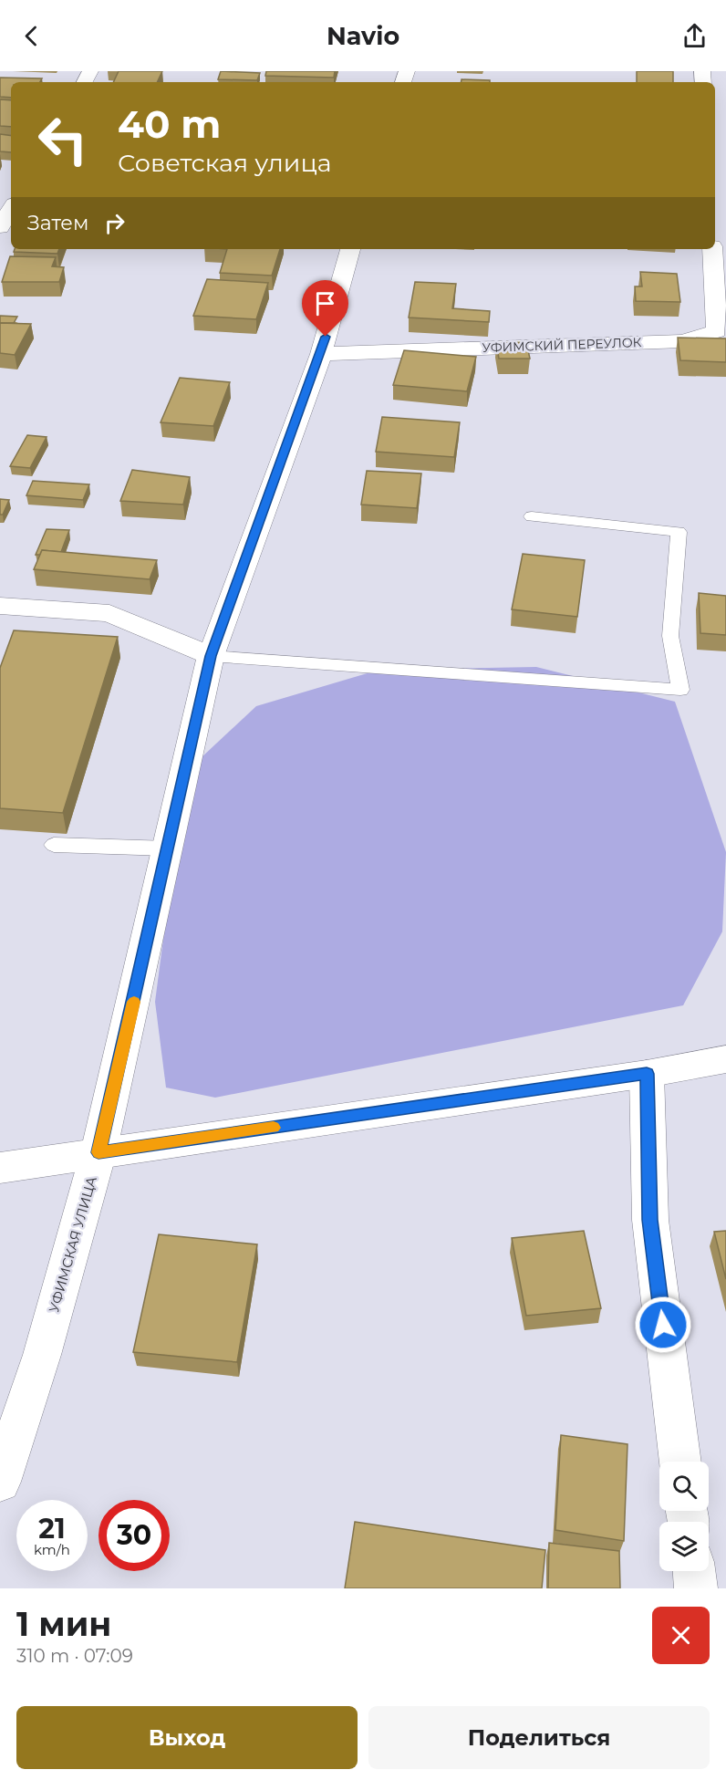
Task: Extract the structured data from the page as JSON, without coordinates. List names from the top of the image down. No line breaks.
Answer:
{"streets":{"street":["УФИМСКИЙ ПЕРЕУЛОК","УФИМСКАЯ УЛИЦА"]},"crossings":[["УФИМСКИЙ ПЕРЕУЛОК","УФИМСКАЯ УЛИЦА"]],"page":{"header":"Navio","turn":["40 m","Советская улица"],"then":"Затем","speed":"21 km/h","limit":"30","heading":["1 мин","310 m · 07:09"],"buttons":["Выход","Поделиться"]}}
